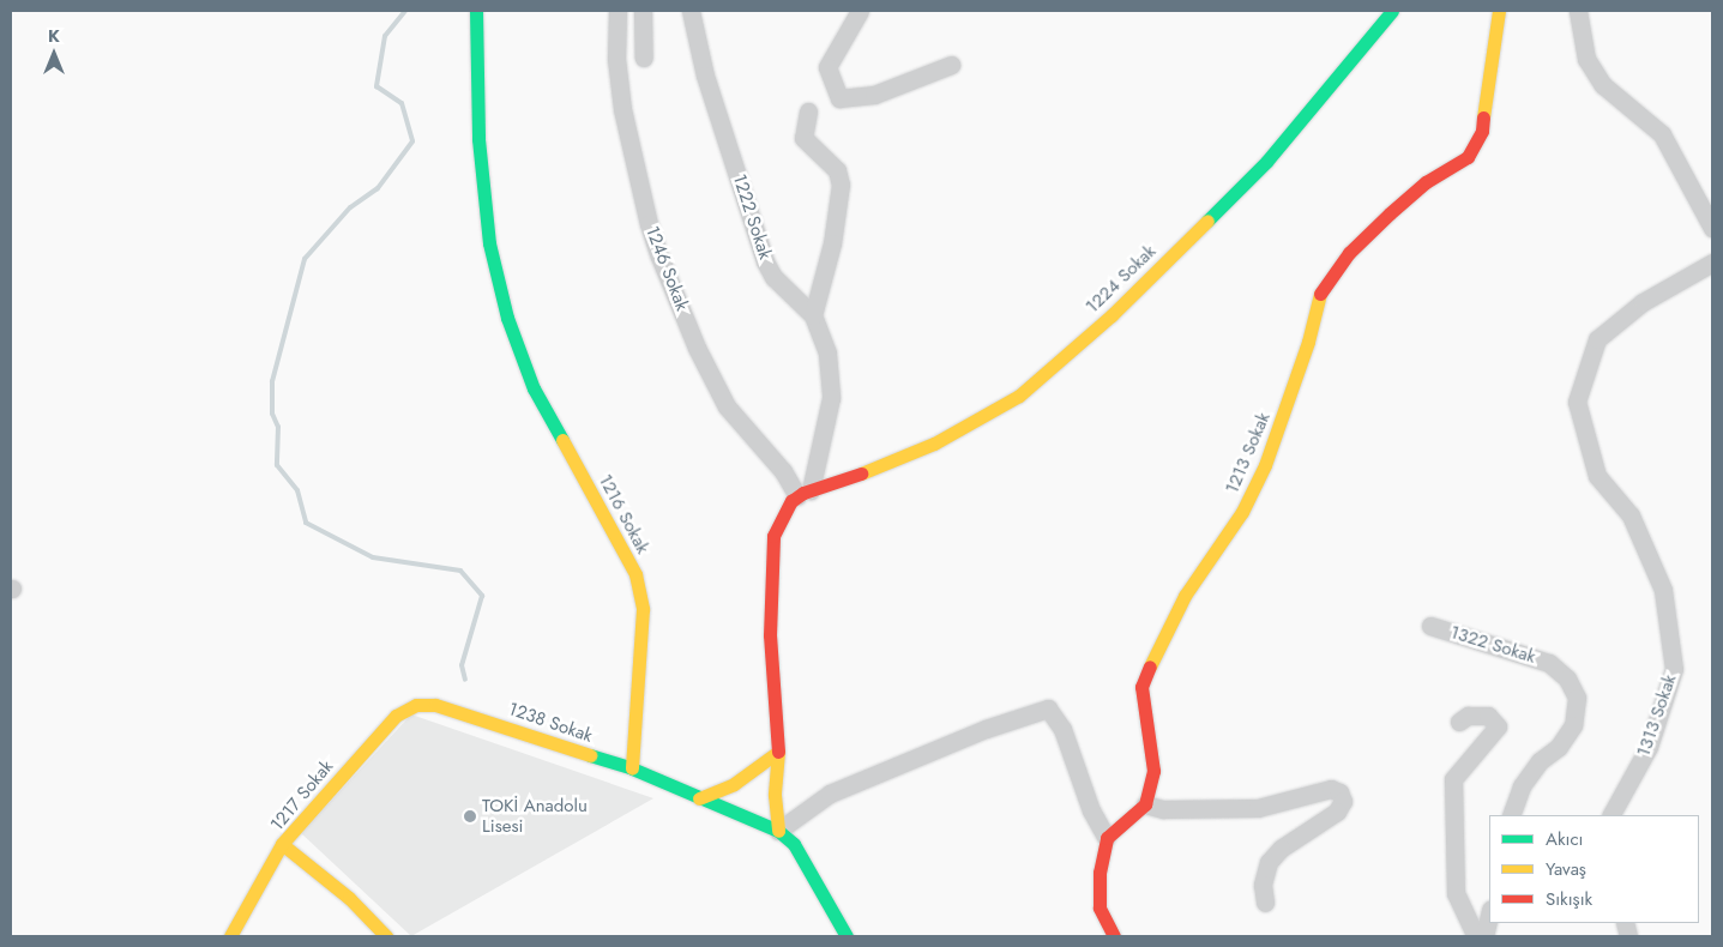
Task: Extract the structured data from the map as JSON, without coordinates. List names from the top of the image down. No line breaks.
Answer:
{"streets":{"street":["1222 Sokak","1246 Sokak","1224 Sokak","1213 Sokak","1216 Sokak","1322 Sokak","1313 Sokak","1238 Sokak","1217 Sokak"]},"crossings":[["1222 Sokak","1246 Sokak"],["1222 Sokak","1224 Sokak"],["1246 Sokak","1224 Sokak"],["1216 Sokak","1238 Sokak"],["1238 Sokak","1217 Sokak"]],"places":["TOKİ Anadolu Lisesi"],"legend":["Akıcı","Yavaş","Sıkışık"],"north":"top"}
